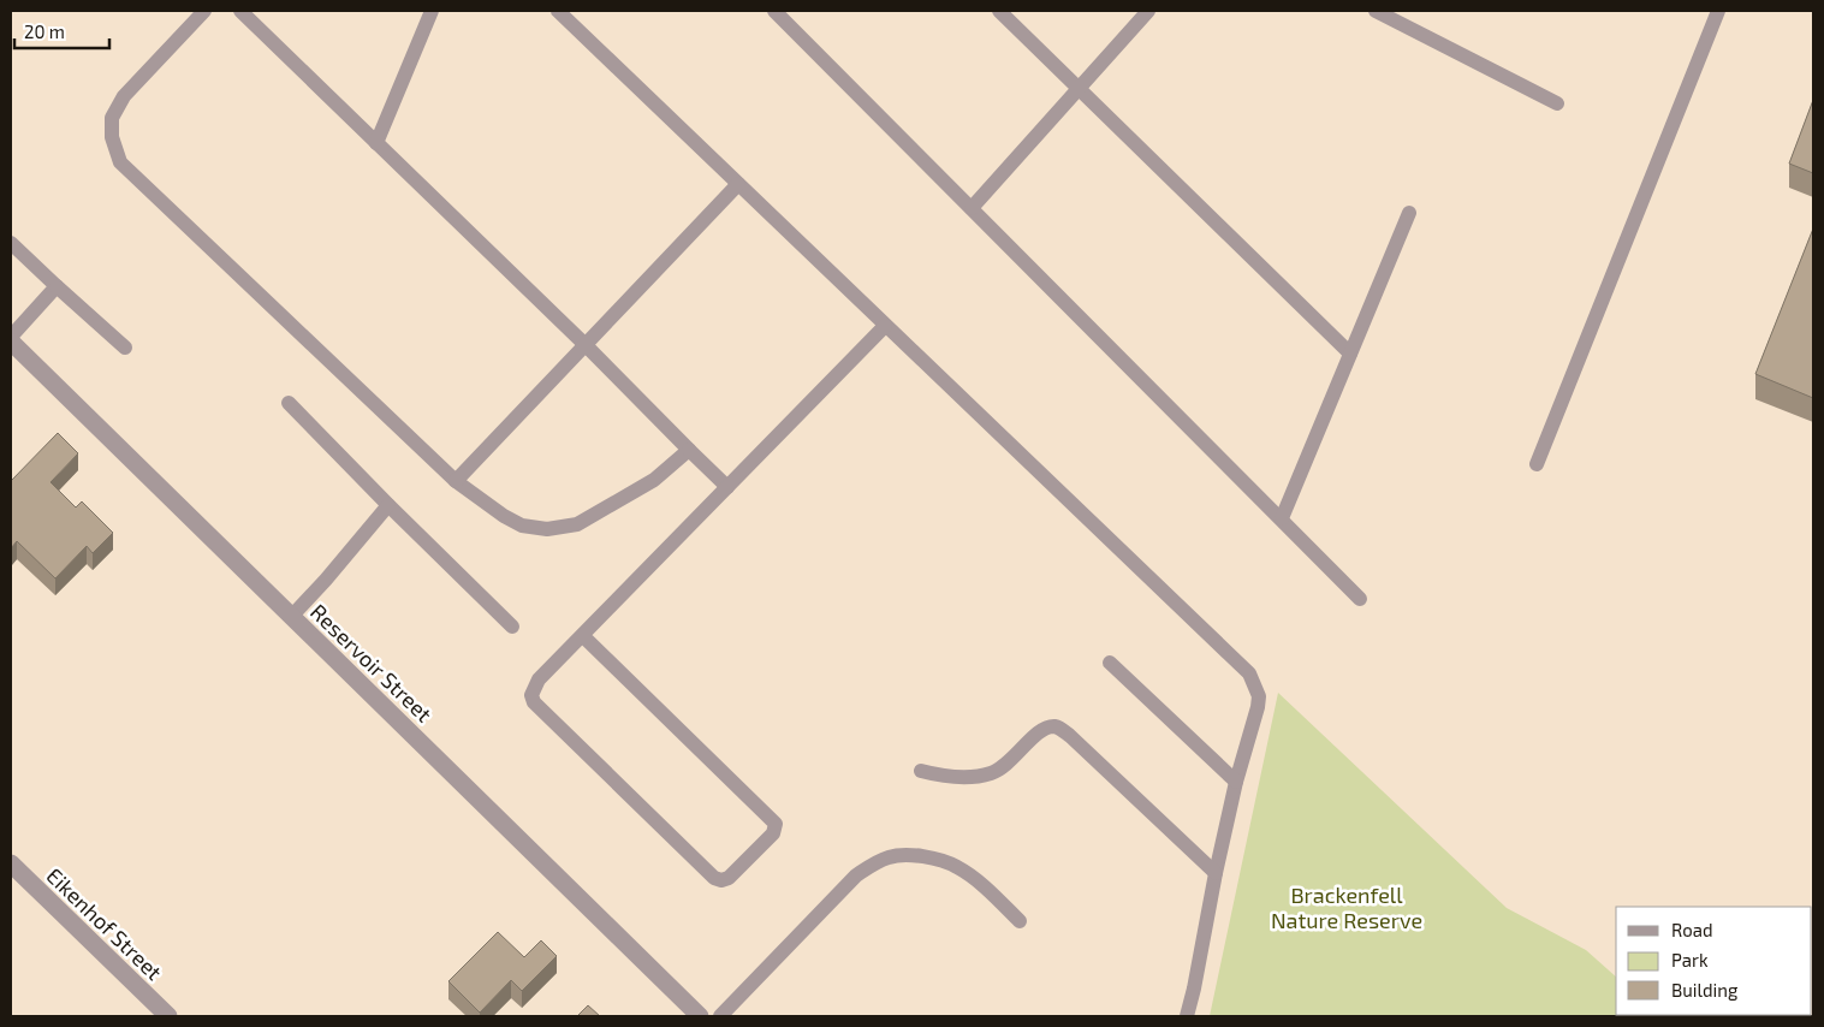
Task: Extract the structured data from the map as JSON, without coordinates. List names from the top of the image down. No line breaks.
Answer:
{"streets":{"street":["Reservoir Street","Eikenhof Street"]},"parks":["Brackenfell Nature Reserve"],"legend":["Road","Park","Building"],"scale_bar":"20 m"}
